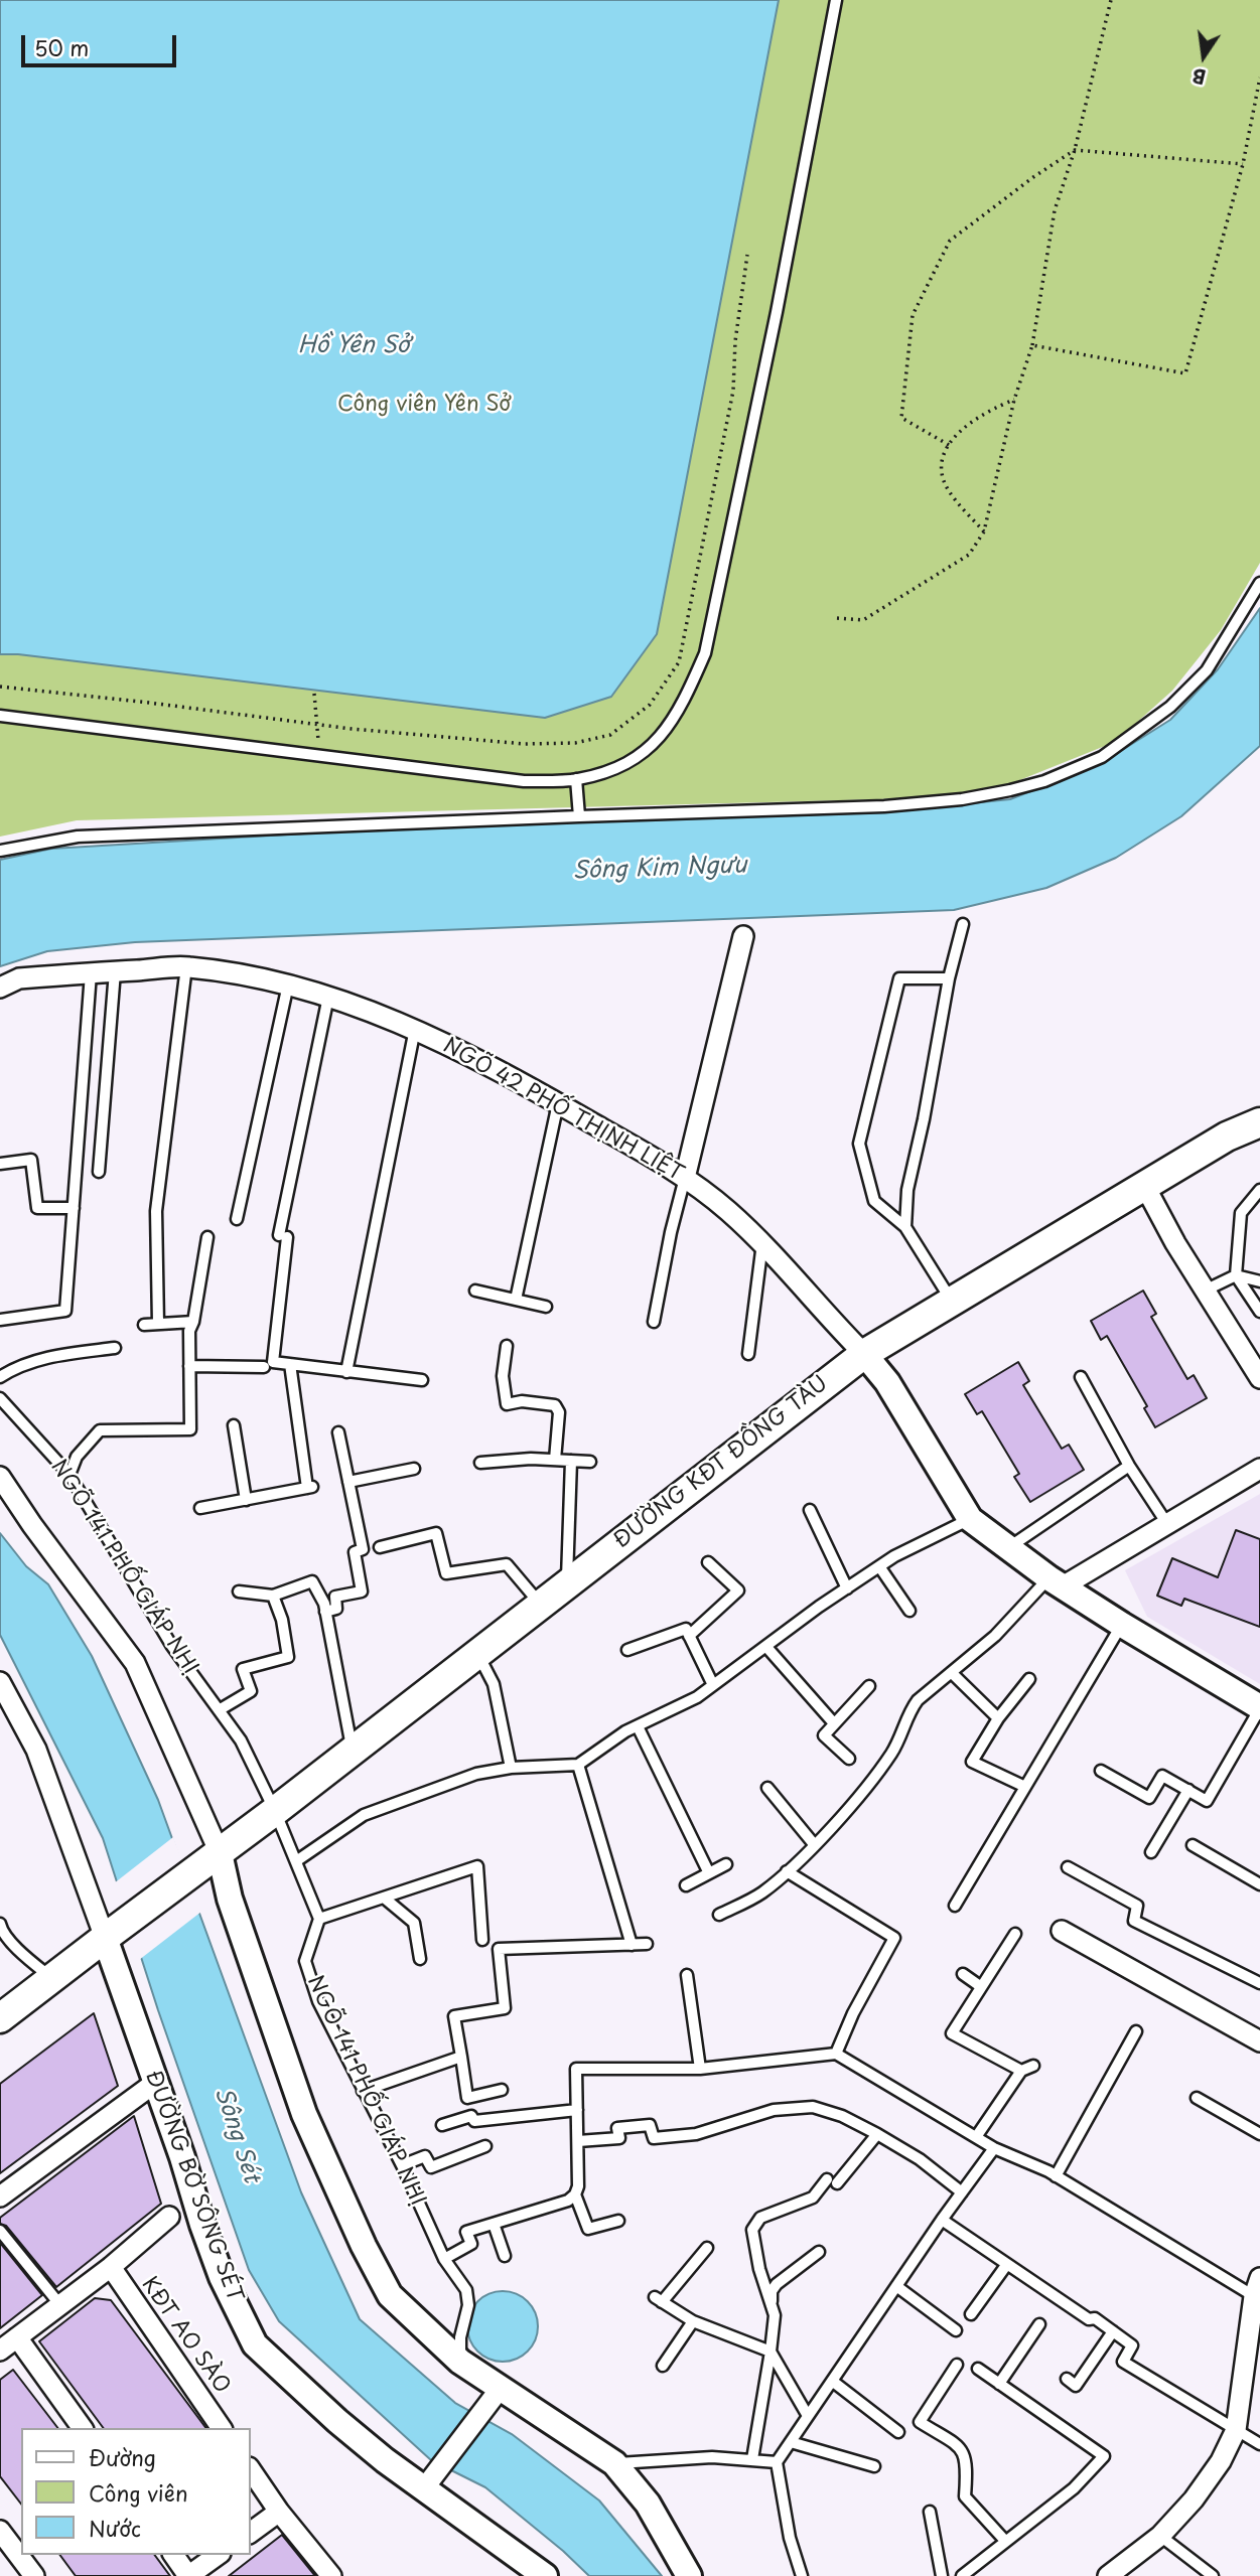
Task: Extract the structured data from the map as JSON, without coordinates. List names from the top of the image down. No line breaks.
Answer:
{"streets":{"main road":["ĐƯỜNG KĐT ĐỒNG TÀU"],"street":["NGÕ 42 PHỐ THỊNH LIỆT","NGÕ 141 PHỐ GIÁP NHỊ","ĐƯỜNG BỜ SÔNG SÉT","KĐT AO SÀO"]},"crossings":[["NGÕ 42 PHỐ THỊNH LIỆT","ĐƯỜNG KĐT ĐỒNG TÀU"],["ĐƯỜNG KĐT ĐỒNG TÀU","NGÕ 141 PHỐ GIÁP NHỊ"],["ĐƯỜNG KĐT ĐỒNG TÀU","ĐƯỜNG BỜ SÔNG SÉT"]],"water":["Hồ Yên Sở","Sông Kim Ngưu","Sông Sét"],"parks":["Công viên Yên Sở"],"legend":["Đường","Công viên","Nước"],"scale_bar":"50 m","north":"bottom"}
